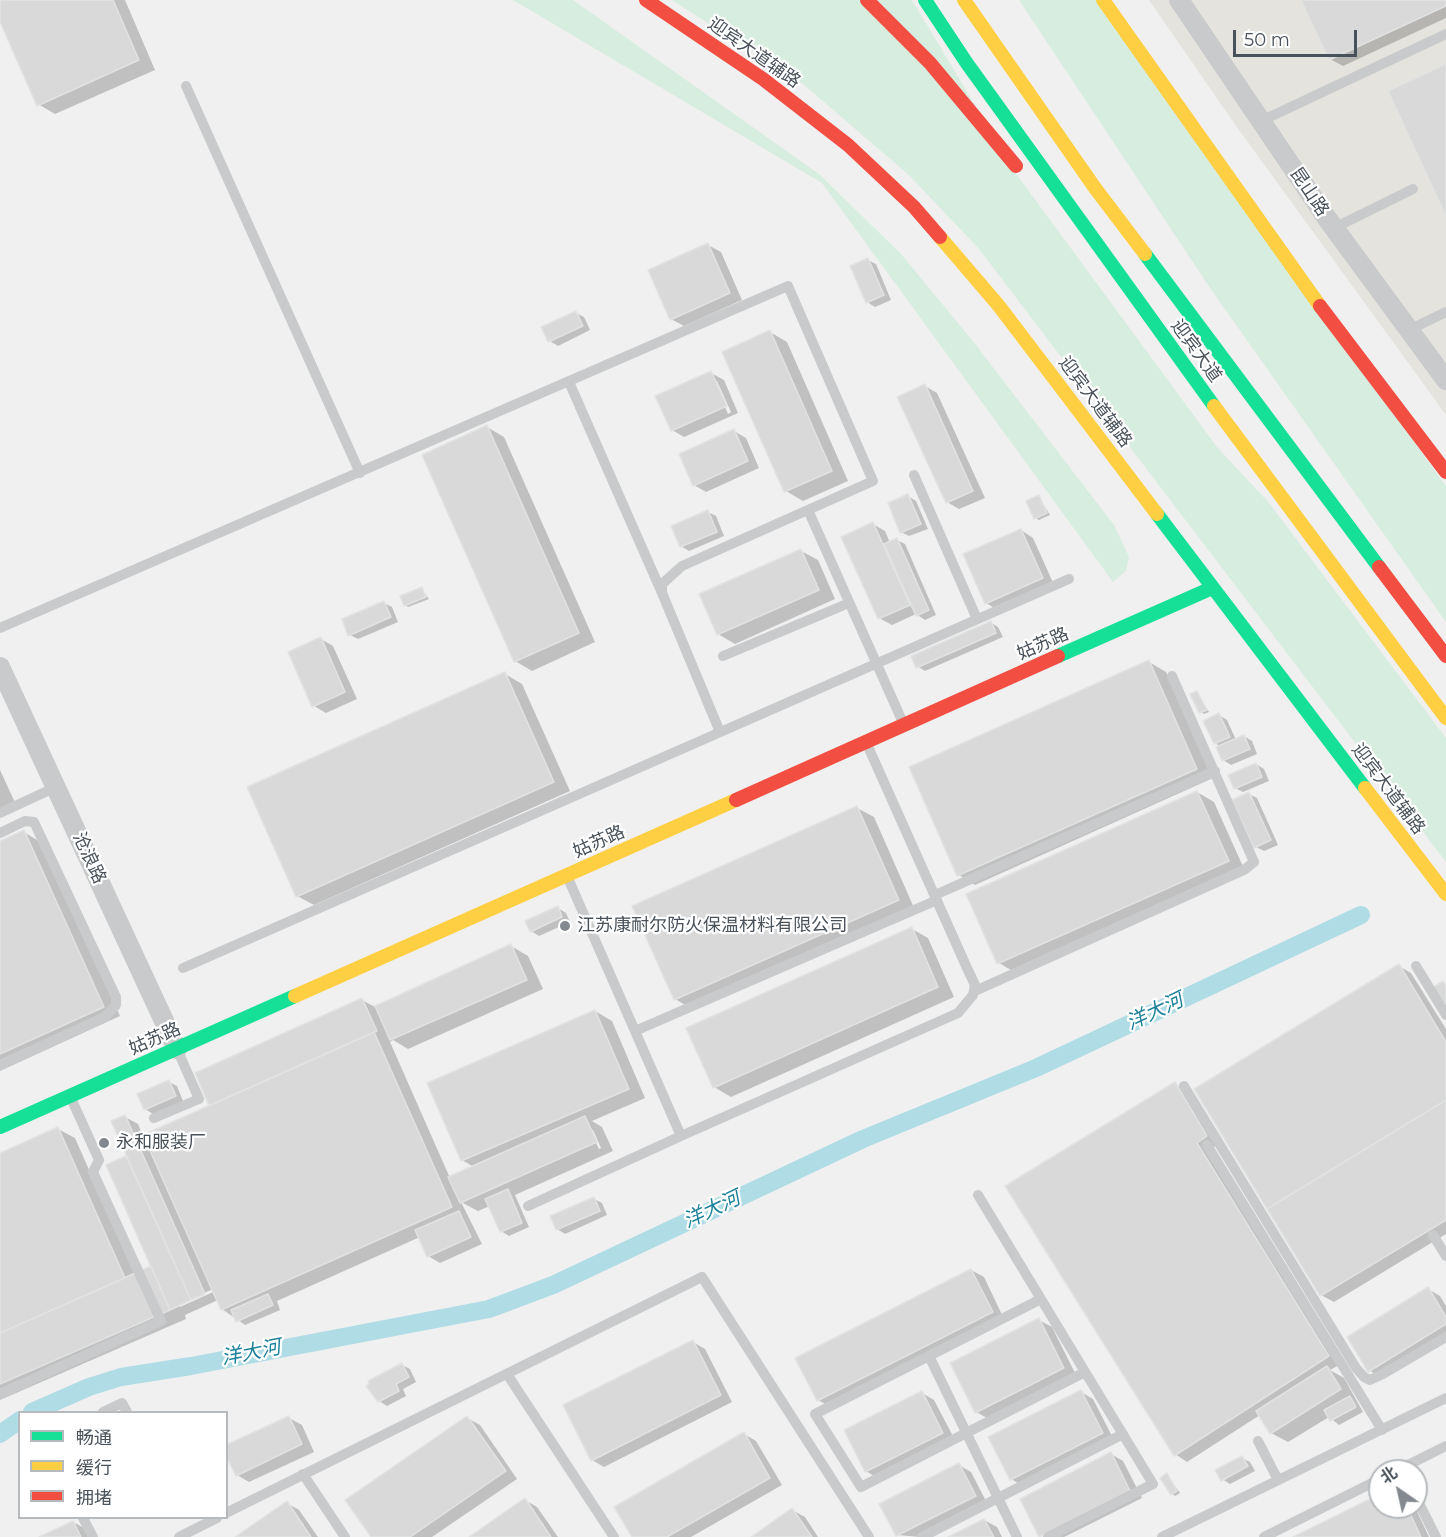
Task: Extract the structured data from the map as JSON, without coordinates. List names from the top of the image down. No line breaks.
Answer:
{"streets":{"main road":["迎宾大道辅路","迎宾大道","姑苏路"],"street":["昆山路","沧浪路"]},"crossings":[["迎宾大道辅路","姑苏路"],["姑苏路","沧浪路"]],"water":["洋大河"],"places":["江苏康耐尔防火保温材料有限公司","永和服装厂"],"legend":["畅通","缓行","拥堵"],"scale_bar":"50 m","north":"top left"}
